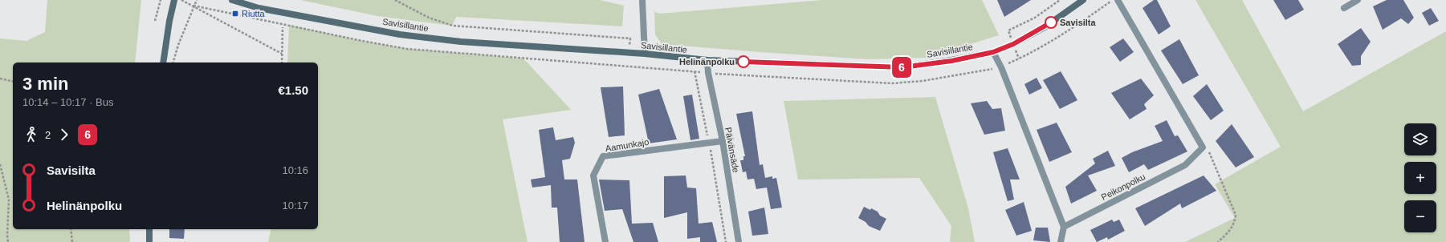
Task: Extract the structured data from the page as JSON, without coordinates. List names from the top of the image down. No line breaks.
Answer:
{"streets":{"street":["Savisillantie","Aamunkajo","Päivänsäde","Peikonpolku"]},"crossings":[["Savisillantie","Päivänsäde"],["Aamunkajo","Päivänsäde"]],"places":{"transit":["Riutta"],"other":["Savisilta","Helinänpolku"]},"lines":["bus line 6"],"page":{"on_map":"6","heading":["3 min","10:14 – 10:17 · Bus","€1.50"],"legs":["2","6"],"map_buttons":["+","−"],"list":[{"name":"Savisilta","value":"10:16"},{"name":"Helinänpolku","value":"10:17"}]}}
